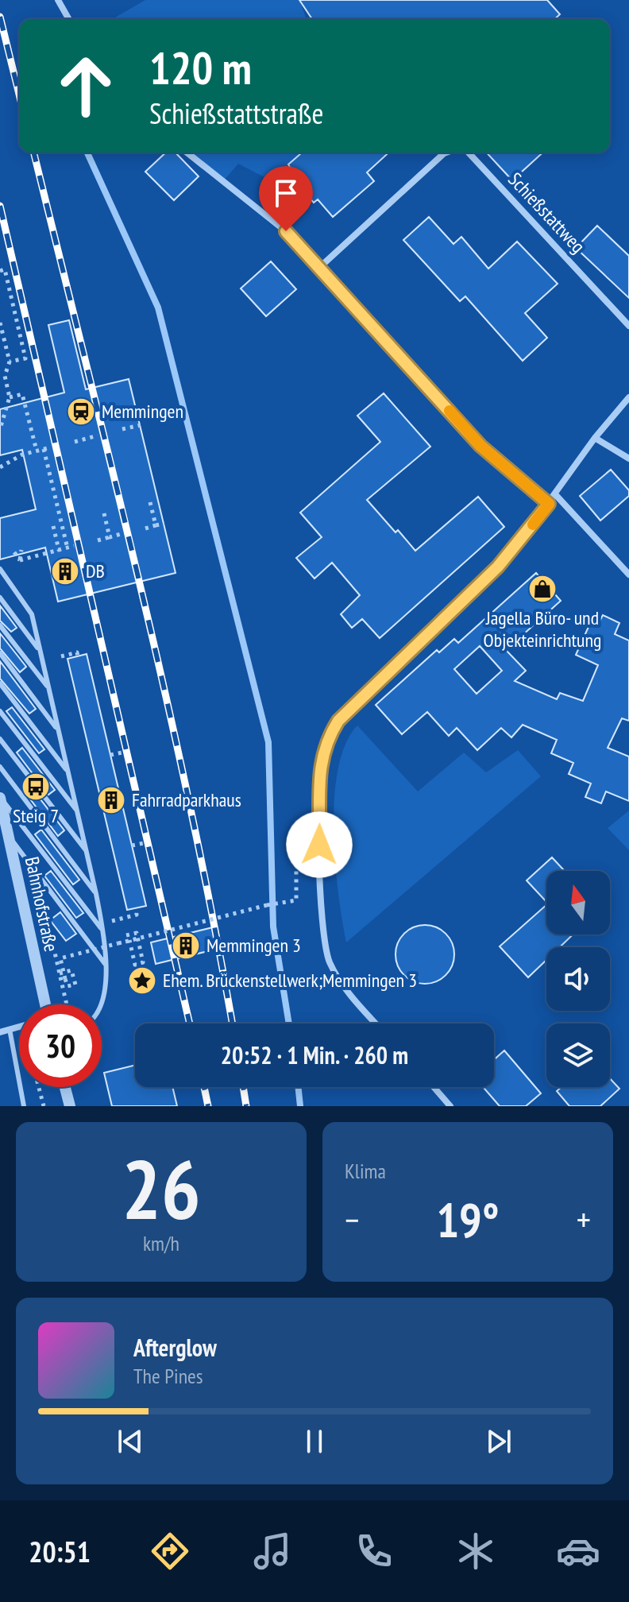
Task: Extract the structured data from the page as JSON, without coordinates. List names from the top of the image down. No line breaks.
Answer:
{"streets":{"street":["Schießstattweg","Bahnhofstraße"]},"places":{"station":["Memmingen"],"building":["DB","Fahrradparkhaus","Memmingen 3"],"shop":["Jagella Büro- und Objekteinrichtung"],"bus stop":["Steig 7"],"place":["Ehem. Brückenstellwerk;Memmingen 3"]},"north":"top","page":{"turn":["120 m","Schießstattstraße"],"limit":"30","trip":"20:52 · 1 Min. · 260 m","tile":[["26","km/h"],"Klima"],"heat":["−","19°","+"],"song":["Afterglow","The Pines"],"tabs":"20:51"}}
